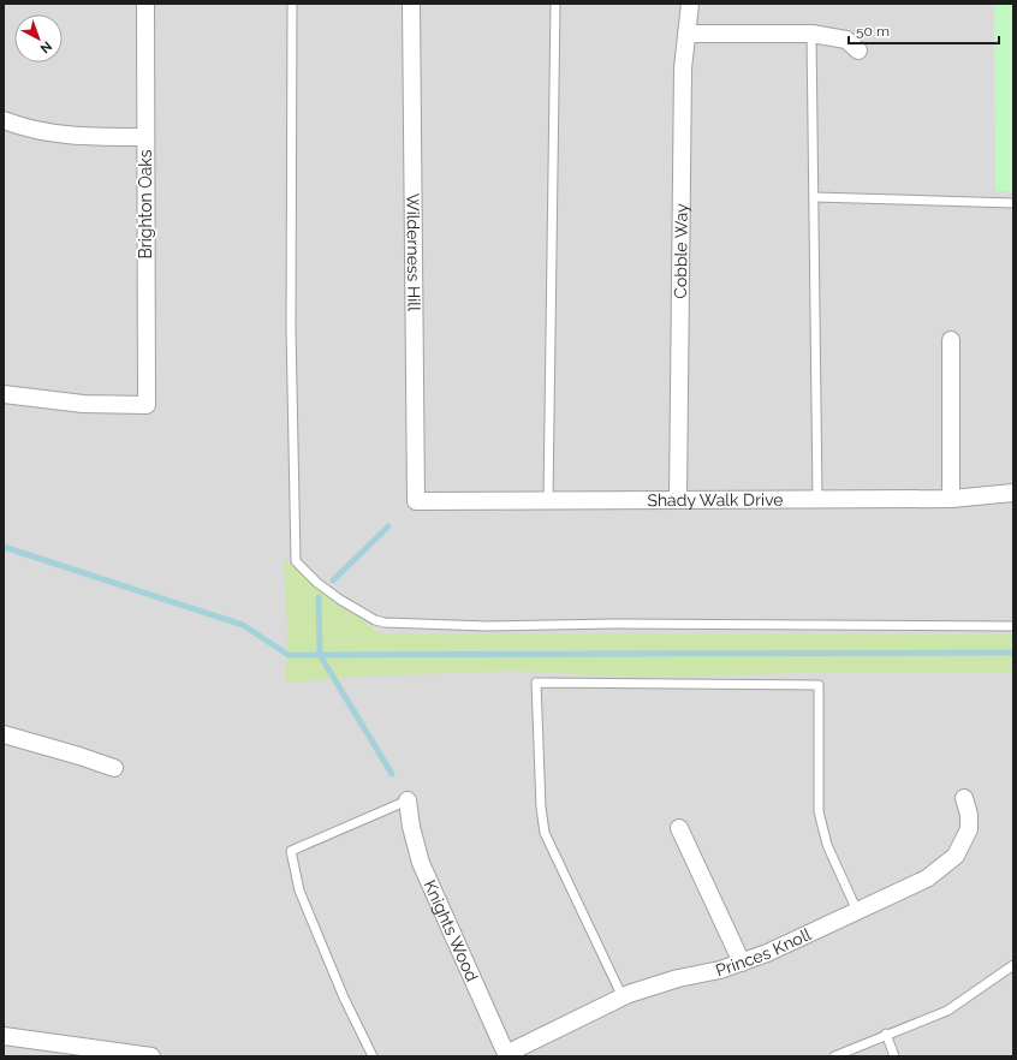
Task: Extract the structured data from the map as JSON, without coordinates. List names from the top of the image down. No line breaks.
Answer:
{"streets":{"street":["Brighton Oaks","Cobble Way","Wilderness Hill","Shady Walk Drive","Knights Wood","Princes Knoll"]},"crossings":[["Cobble Way","Shady Walk Drive"],["Wilderness Hill","Shady Walk Drive"],["Knights Wood","Princes Knoll"]],"scale_bar":"50 m","north":"bottom right"}
